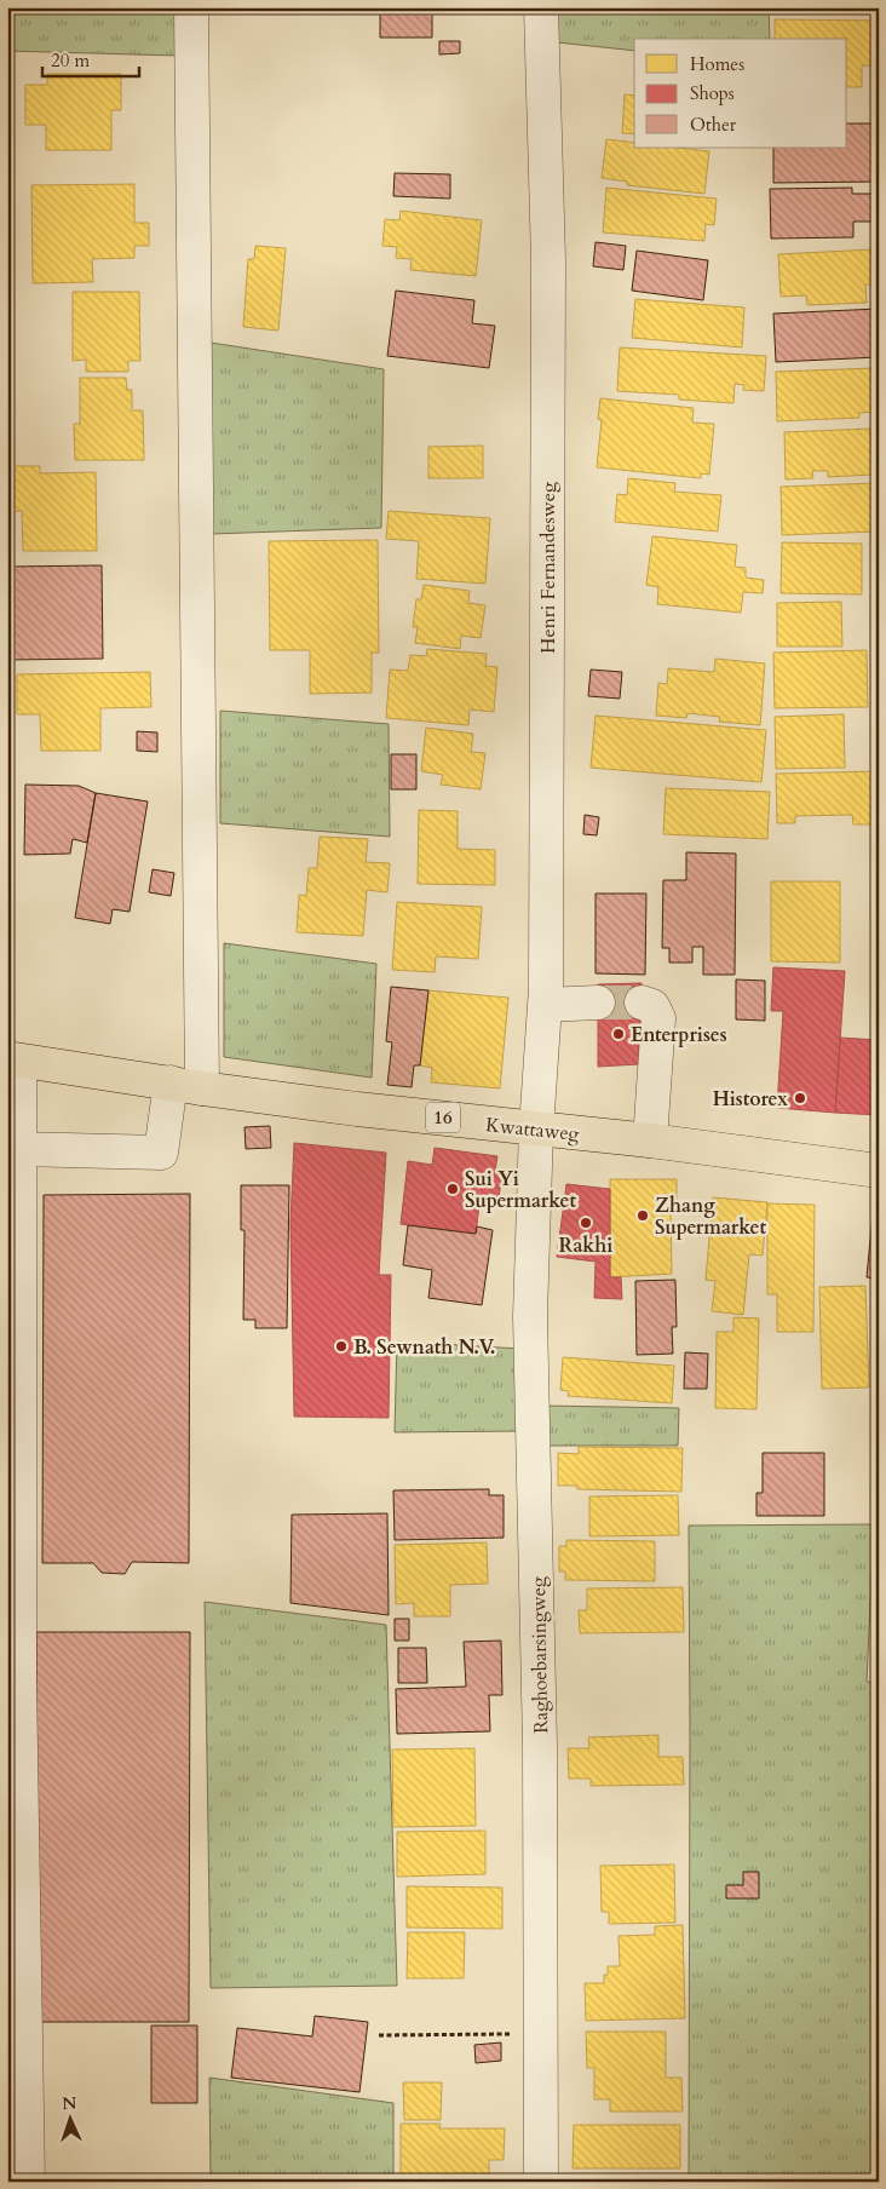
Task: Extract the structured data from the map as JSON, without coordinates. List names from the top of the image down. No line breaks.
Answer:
{"streets":{"main road":["16","Kwattaweg"],"street":["Henri Fernandesweg","Raghoebarsingweg"]},"crossings":[["Henri Fernandesweg","Kwattaweg"],["Henri Fernandesweg","Raghoebarsingweg"],["Kwattaweg","Raghoebarsingweg"]],"places":["Enterprises","Historex","Sui Yi Supermarket","Zhang Supermarket","Rakhi","B. Sewnath N.V."],"legend":["Homes","Shops","Other"],"scale_bar":"20 m","north":"top"}
